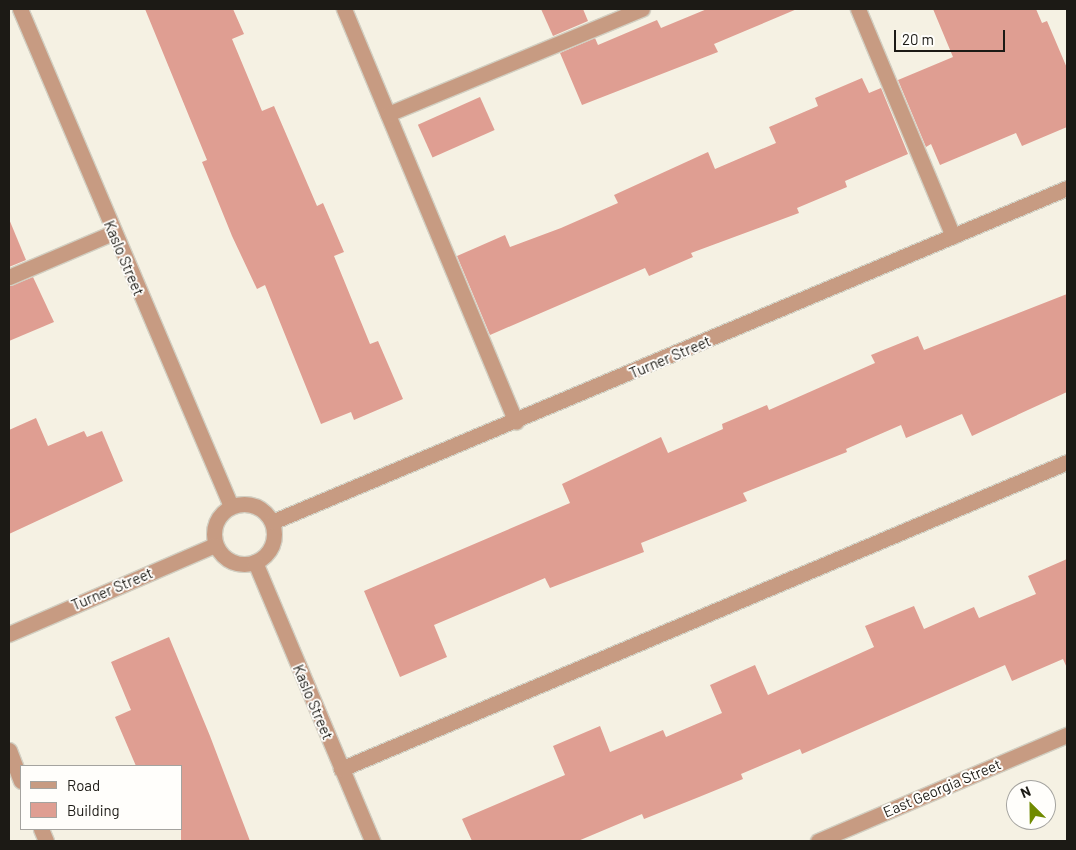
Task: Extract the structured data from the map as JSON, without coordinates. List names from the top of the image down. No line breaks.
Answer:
{"streets":{"street":["Kaslo Street","Turner Street","East Georgia Street"]},"crossings":[["Kaslo Street","Turner Street"]],"legend":["Road","Building"],"scale_bar":"20 m","north":"top left"}
